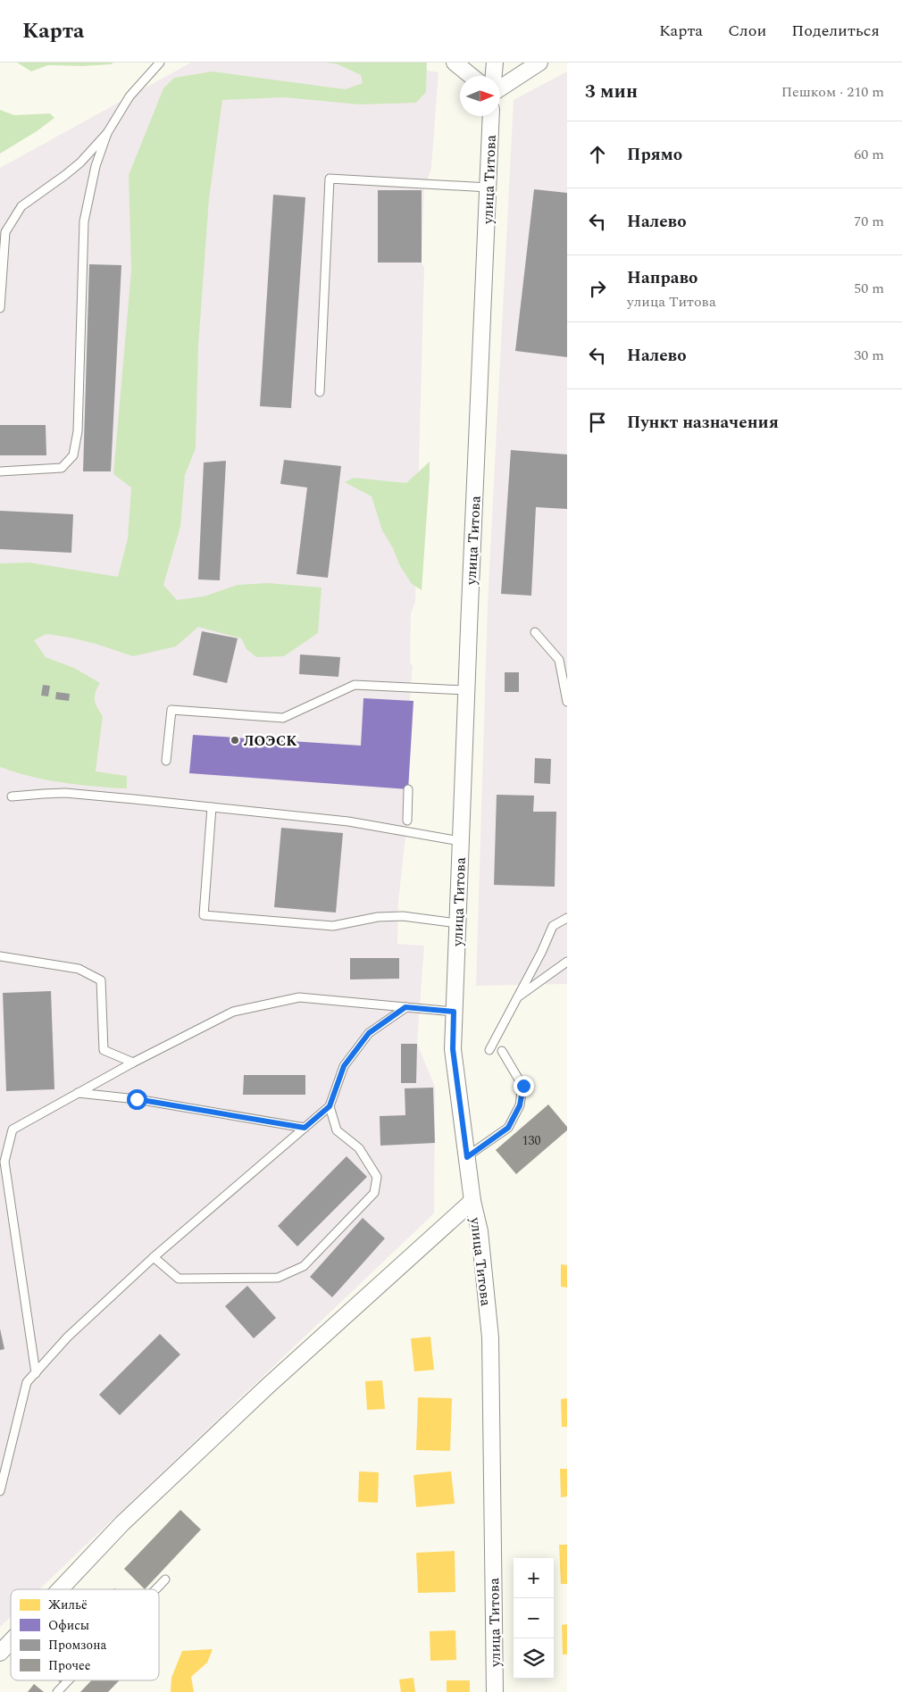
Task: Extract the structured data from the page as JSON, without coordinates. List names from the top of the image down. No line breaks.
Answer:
{"streets":{"street":["улица Титова"]},"places":["ЛОЭСК"],"house_numbers":["130"],"legend":["Жильё","Офисы","Промзона","Прочее"],"north":"right","page":{"header":"Карта","nav":["Карта","Слои","Поделиться"],"heading":["3 мин","Пешком · 210 m"],"list":[["Прямо","60 m"],["Налево","70 m"],["Направо","улица Титова","50 m"],["Налево","30 m"],"Пункт назначения"],"map_buttons":["+","−"]}}
